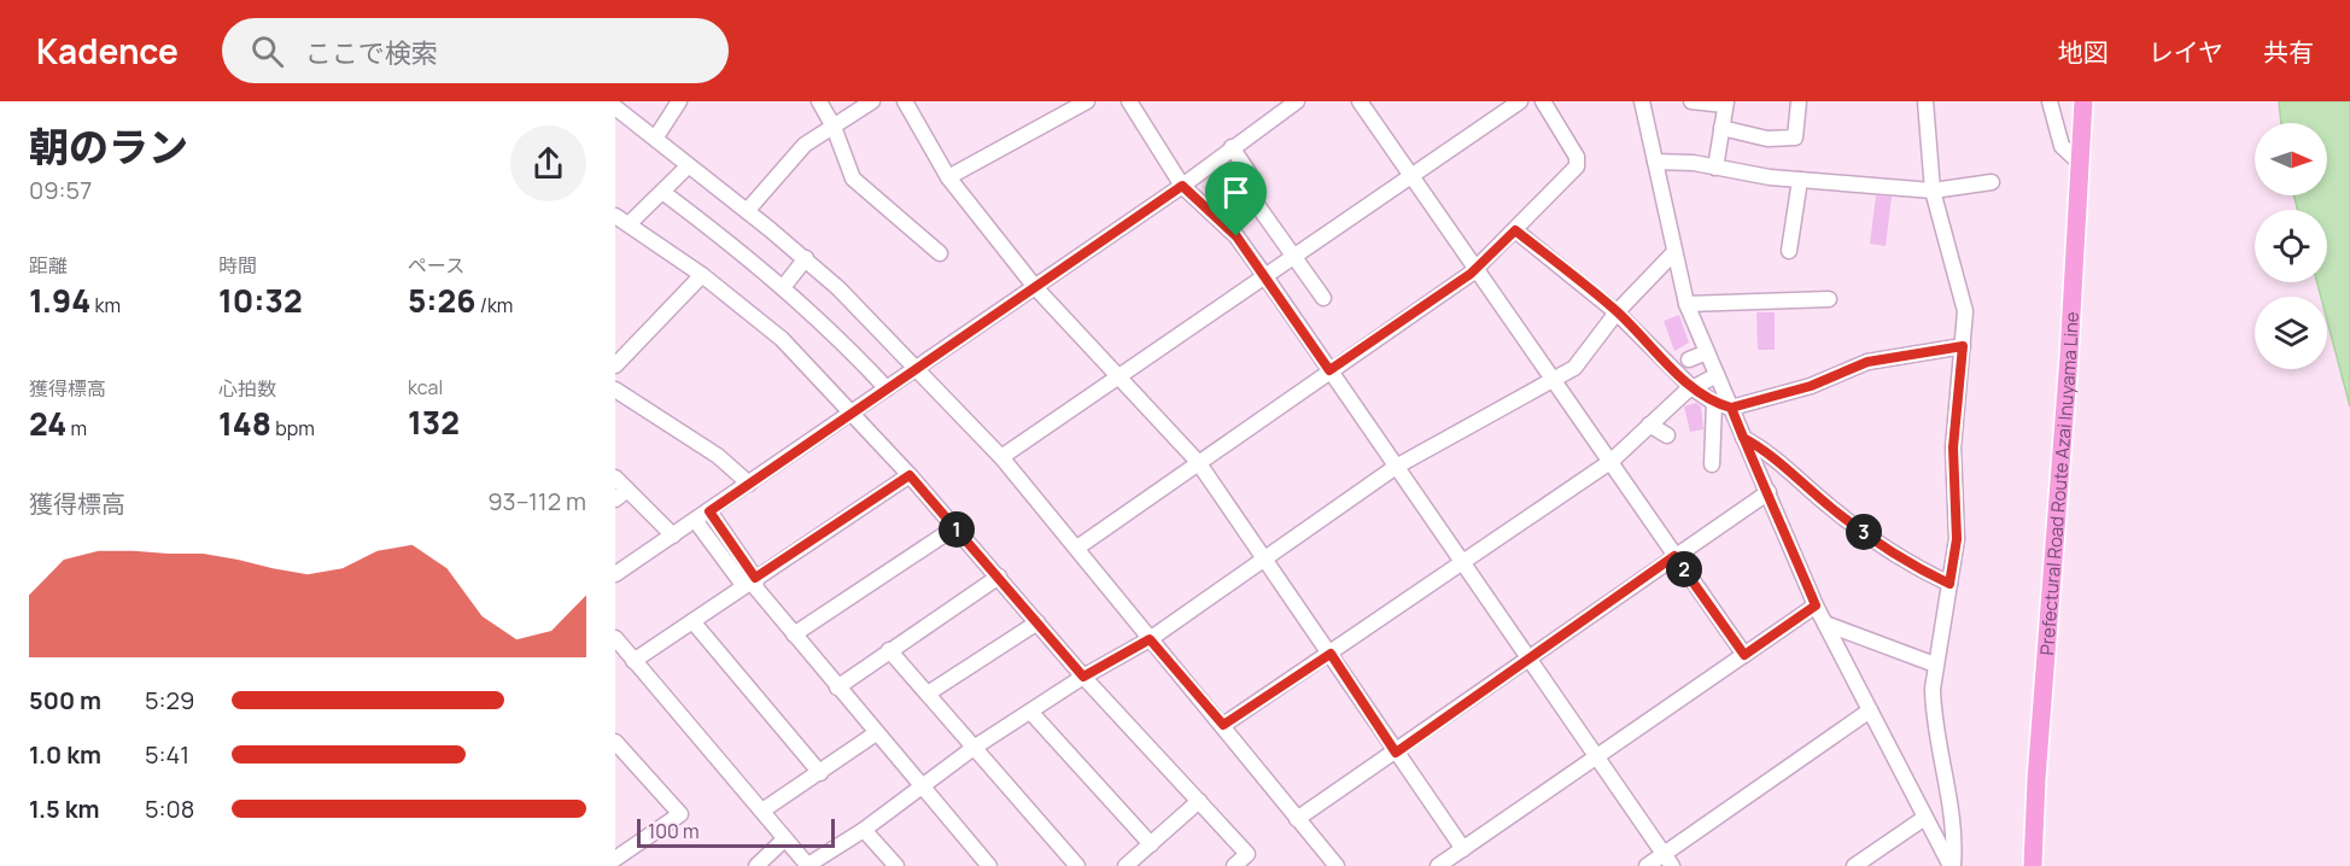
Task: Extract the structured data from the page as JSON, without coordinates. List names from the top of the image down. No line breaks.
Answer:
{"streets":{"main road":["Prefectural Road Route Azai Inuyama Line"]},"scale_bar":"100 m","north":"right","page":{"header":"Kadence","search":"ここで検索","nav":["地図","レイヤ","共有"],"heading":["朝のラン","09:57"],"stats":[["距離","1.94 km"],["時間","10:32"],["ペース","5:26 /km"],["獲得標高","24 m"],["心拍数","148 bpm"],["kcal","132"]],"chart":["獲得標高","93–112 m"],"pins":["1","3","2"],"list":[{"name":"500 m","note":"5:29"},{"name":"1.0 km","note":"5:41"},{"name":"1.5 km","note":"5:08"}],"scale":"100 m"}}
